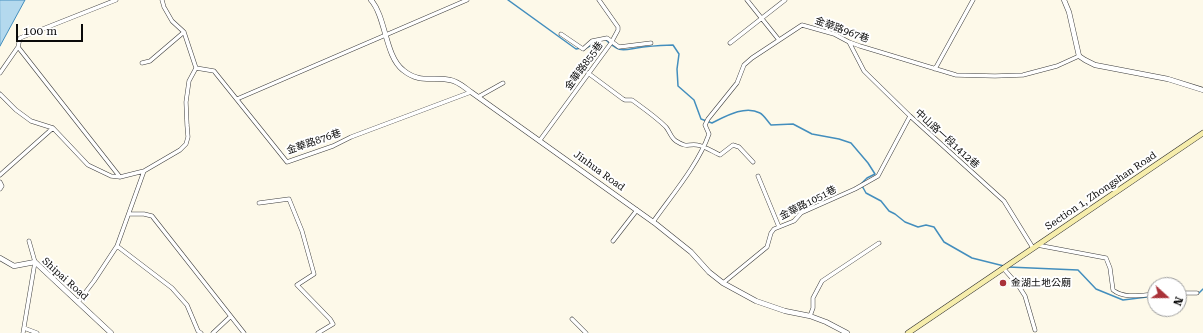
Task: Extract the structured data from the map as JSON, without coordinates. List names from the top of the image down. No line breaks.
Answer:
{"streets":{"main road":["Section 1, Zhongshan Road"],"street":["金華路967巷","金華路855巷","中山路一段1412巷","金華路876巷","Jinhua Road","金華路1051巷","Shipai Road"]},"crossings":[["金華路967巷","中山路一段1412巷"],["金華路967巷","Jinhua Road"],["金華路855巷","Jinhua Road"],["中山路一段1412巷","Section 1, Zhongshan Road"],["中山路一段1412巷","金華路1051巷"],["金華路876巷","Jinhua Road"],["Jinhua Road","金華路1051巷"]],"places":["金湖土地公廟"],"scale_bar":"100 m","north":"right"}
